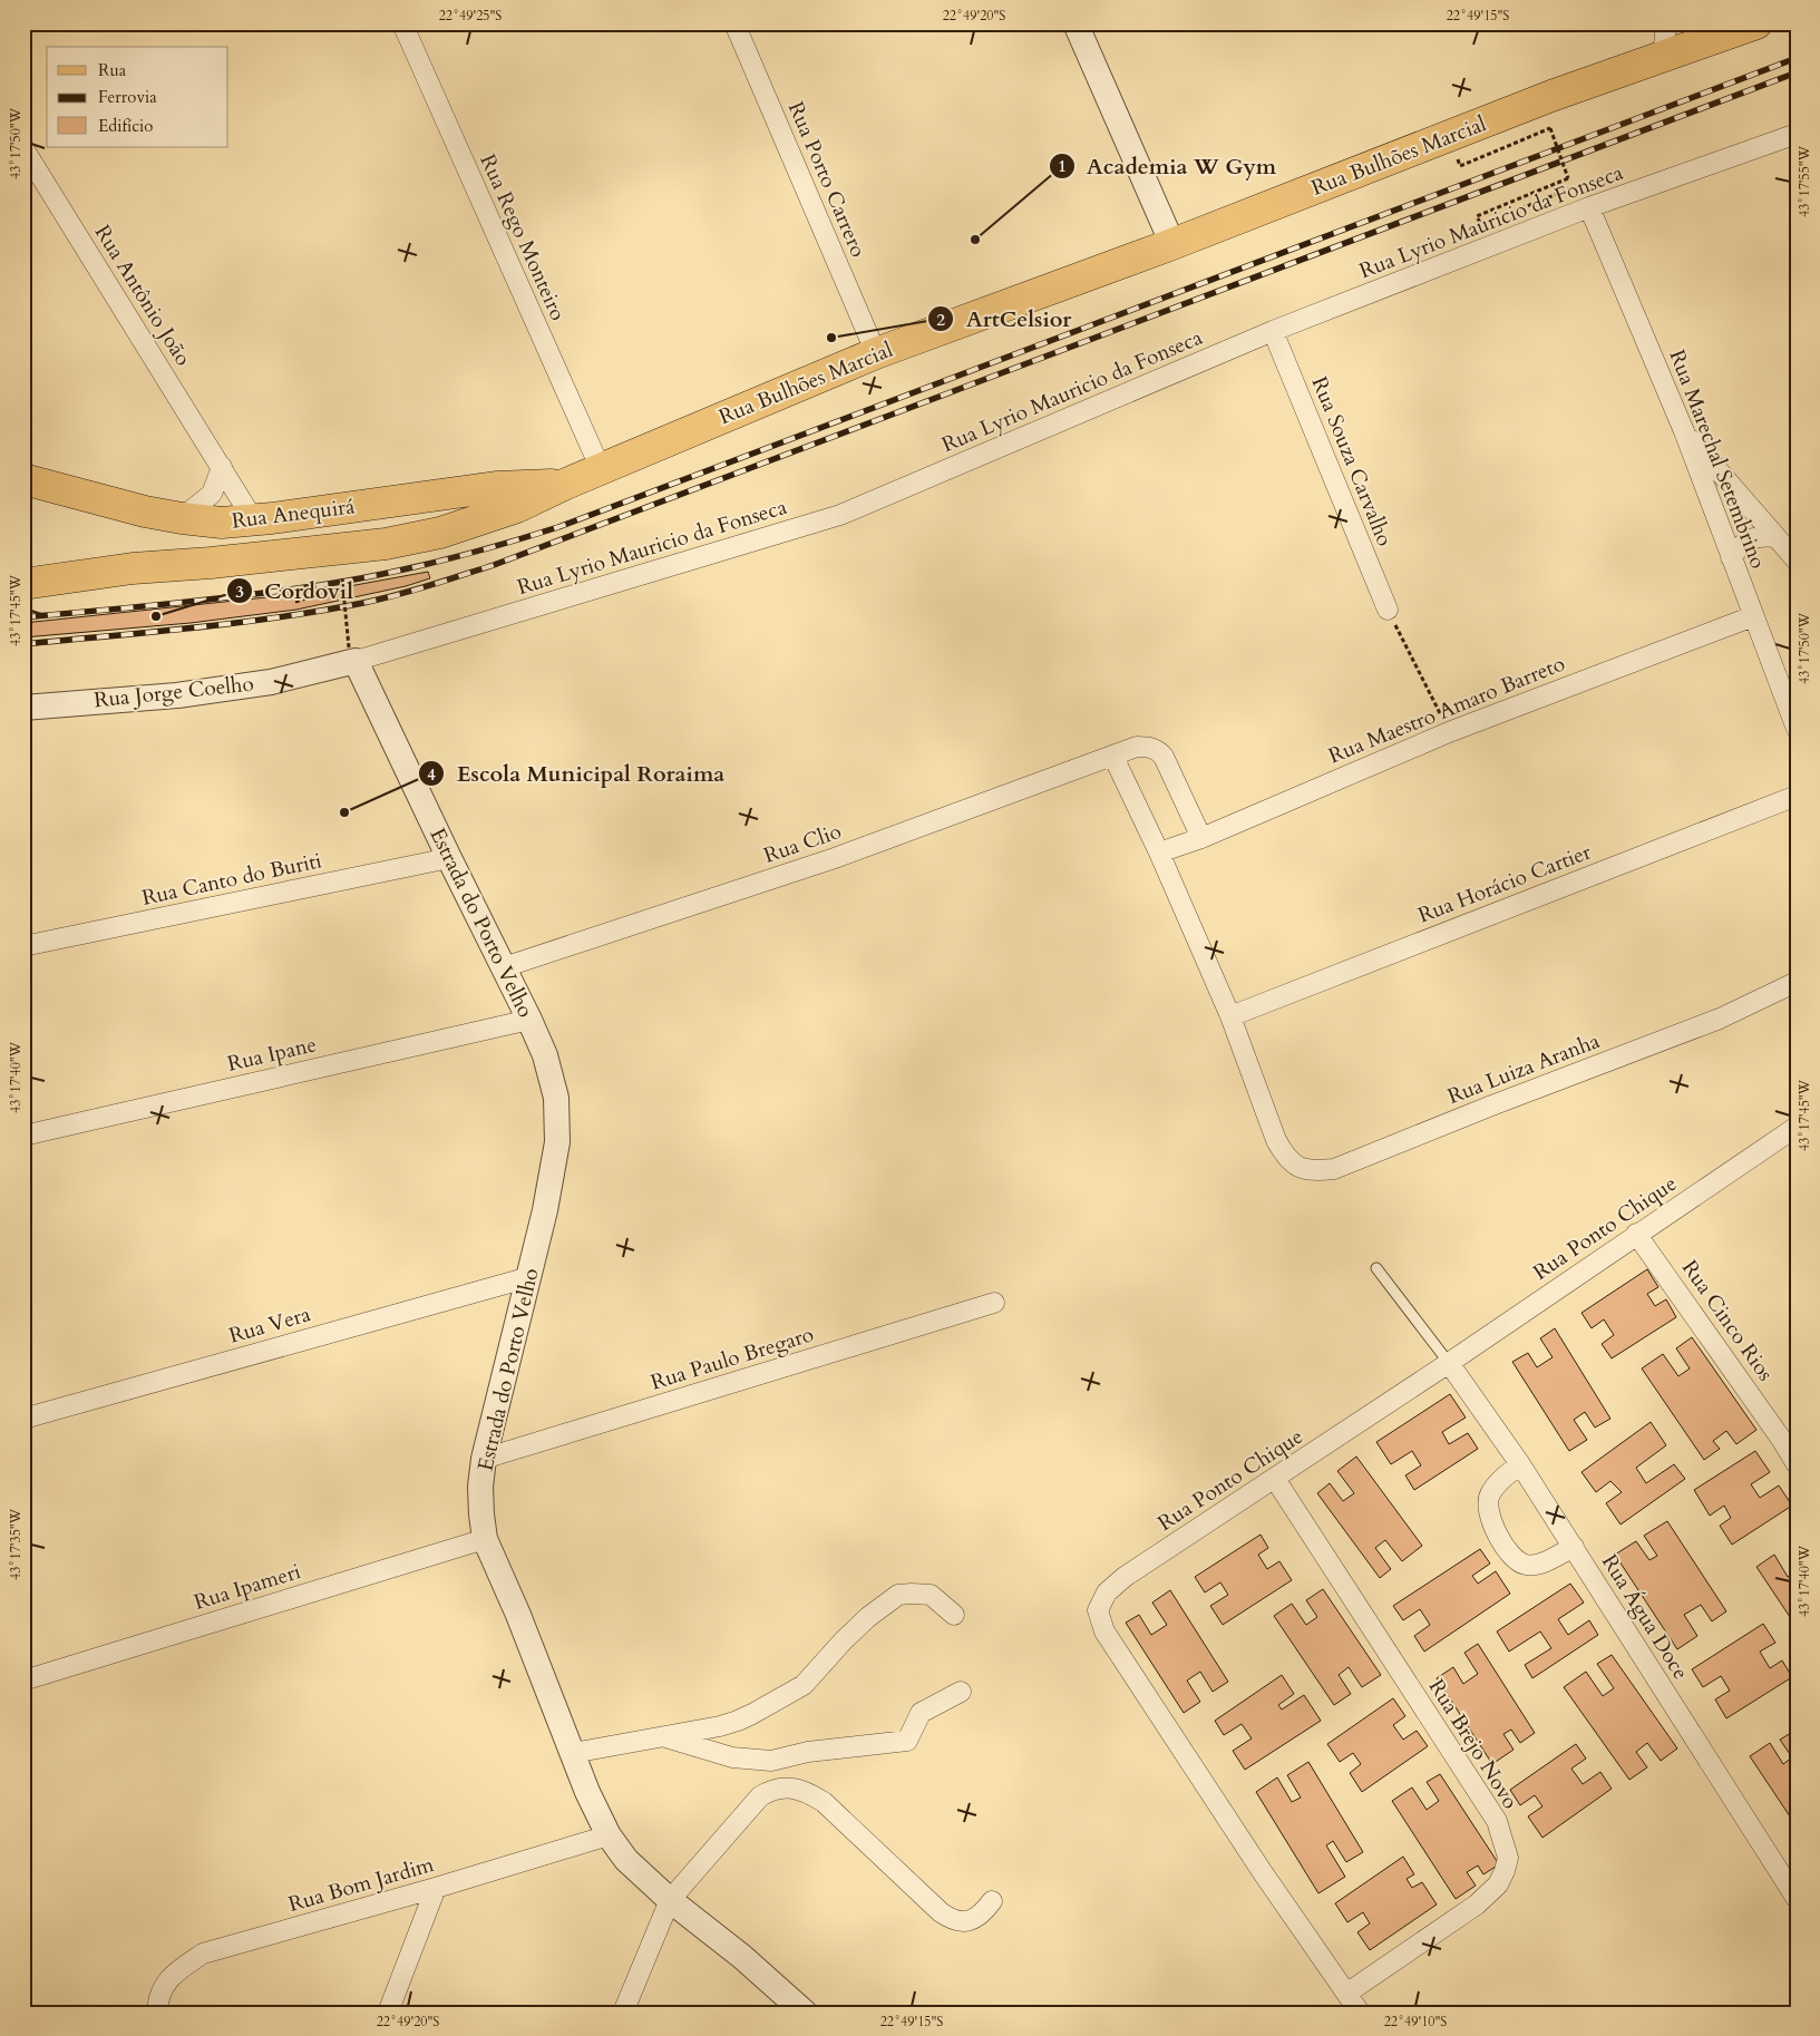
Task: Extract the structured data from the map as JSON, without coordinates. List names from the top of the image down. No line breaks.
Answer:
{"streets":{"main road":["Rua Bulhões Marcial","Rua Anequirá"],"street":["Rua Porto Carrero","Rua Lyrio Mauricio da Fonseca","Rua Rego Monteiro","Rua Antônio João","Rua Marechal Setembrino","Rua Souza Carvalho","Rua Jorge Coelho","Rua Maestro Amaro Barreto","Rua Clio","Rua Canto do Buriti","Rua Horácio Cartier","Estrada do Porto Velho","Rua Ipane","Rua Luiza Aranha","Rua Ponto Chique","Rua Cinco Rios","Rua Vera","Rua Paulo Bregaro","Rua Ipameri","Rua Água Doce","Rua Brejo Novo","Rua Bom Jardim"]},"crossings":[["Rua Bulhões Marcial","Rua Porto Carrero"],["Rua Bulhões Marcial","Rua Rego Monteiro"],["Rua Bulhões Marcial","Rua Anequirá"],["Rua Lyrio Mauricio da Fonseca","Rua Marechal Setembrino"],["Rua Lyrio Mauricio da Fonseca","Rua Souza Carvalho"],["Rua Lyrio Mauricio da Fonseca","Rua Jorge Coelho"],["Rua Lyrio Mauricio da Fonseca","Estrada do Porto Velho"],["Rua Antônio João","Rua Anequirá"],["Rua Marechal Setembrino","Rua Maestro Amaro Barreto"],["Rua Jorge Coelho","Estrada do Porto Velho"],["Rua Maestro Amaro Barreto","Rua Clio"],["Rua Maestro Amaro Barreto","Rua Luiza Aranha"],["Rua Clio","Estrada do Porto Velho"],["Rua Clio","Rua Luiza Aranha"],["Rua Canto do Buriti","Estrada do Porto Velho"],["Rua Horácio Cartier","Rua Luiza Aranha"],["Estrada do Porto Velho","Rua Ipane"],["Estrada do Porto Velho","Rua Vera"],["Estrada do Porto Velho","Rua Paulo Bregaro"],["Estrada do Porto Velho","Rua Ipameri"],["Estrada do Porto Velho","Rua Bom Jardim"],["Rua Ponto Chique","Rua Cinco Rios"],["Rua Ponto Chique","Rua Água Doce"],["Rua Ponto Chique","Rua Brejo Novo"]],"places":["Academia W Gym","ArtCelsior","Cordovil","Escola Municipal Roraima"],"legend":["Rua","Ferrovia","Edifício"],"coordinates":["22°49'25\"S","22°49'20\"S","22°49'15\"S","43°17'50\"W","43°17'55\"W","43°17'45\"W","43°17'40\"W","43°17'35\"W","22°49'10\"S"]}
